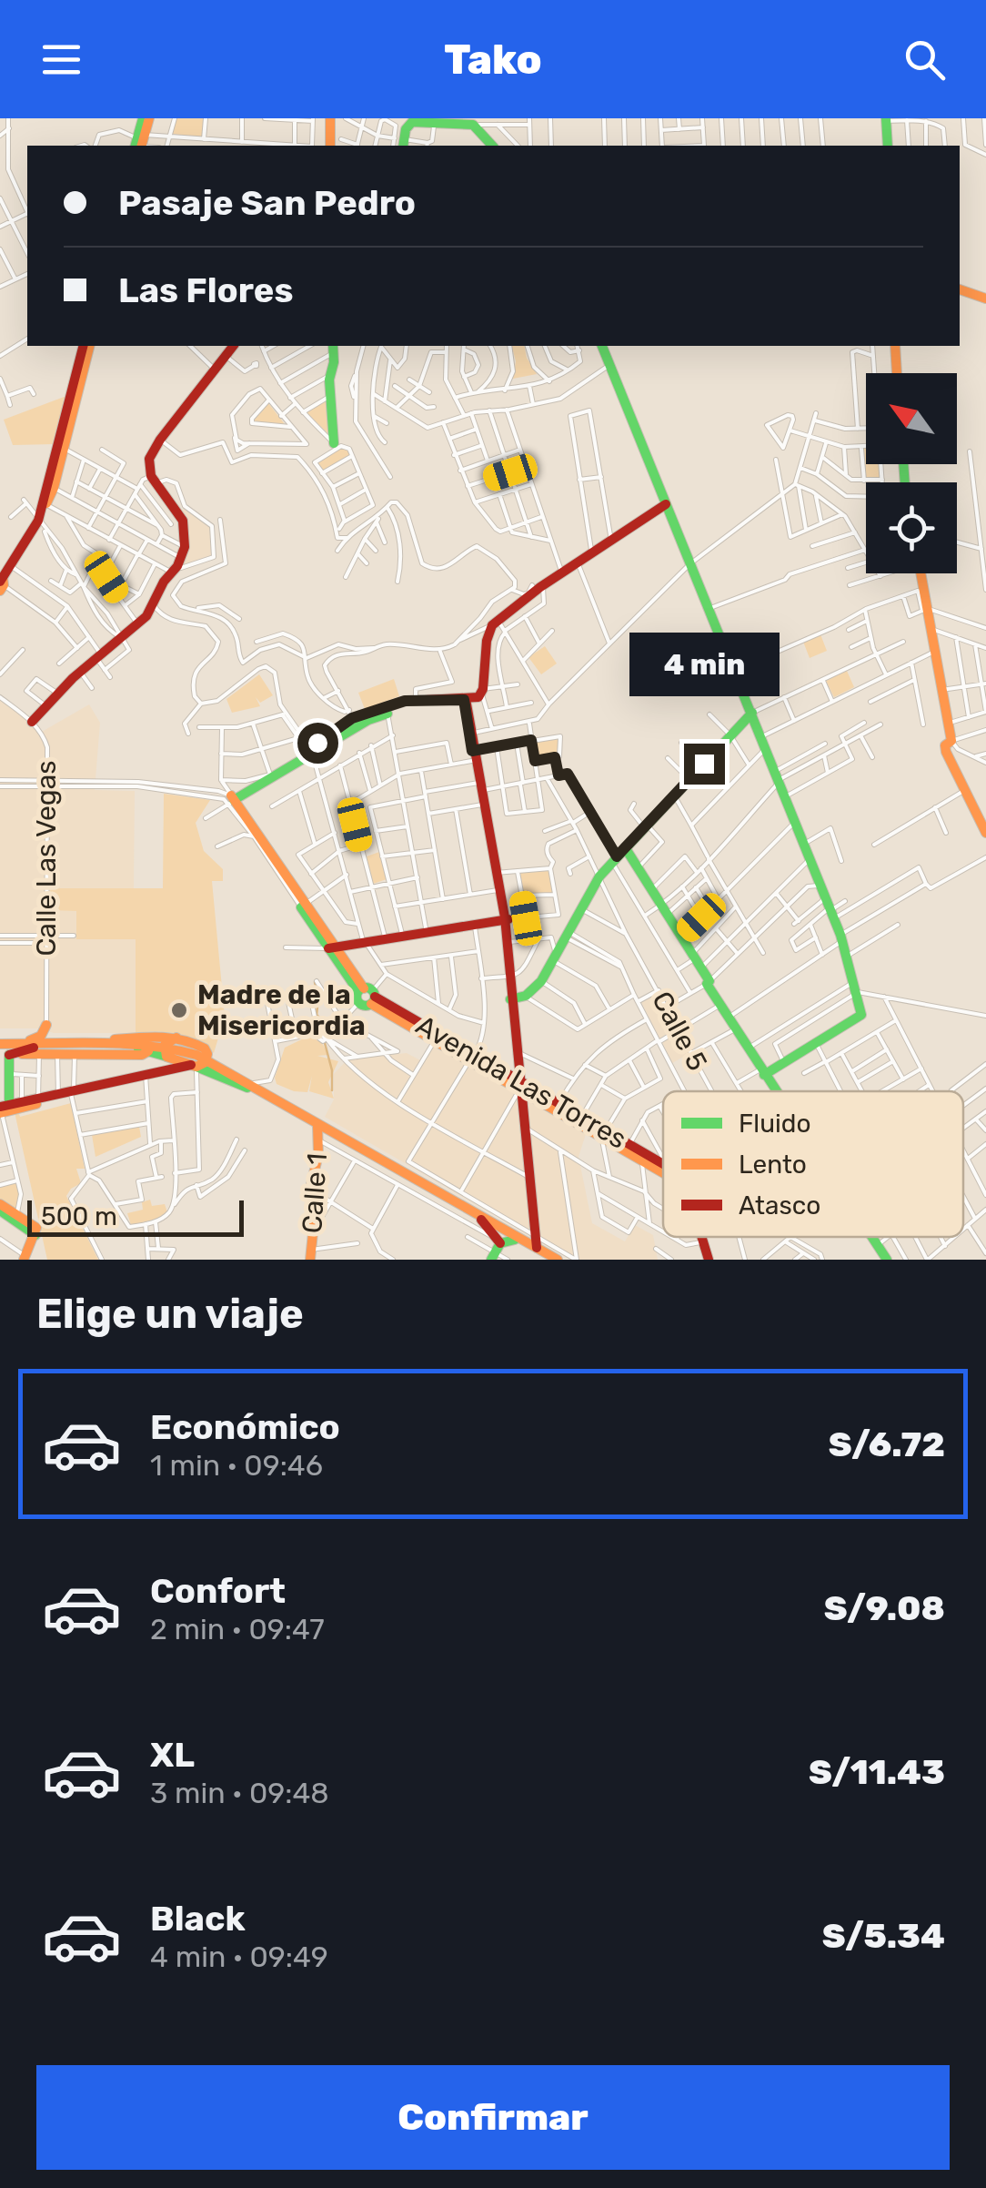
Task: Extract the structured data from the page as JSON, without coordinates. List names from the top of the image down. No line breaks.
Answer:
{"streets":{"main road":["Avenida Las Torres","Calle 1"],"street":["Calle Las Vegas","Calle 5"]},"places":["Madre de la Misericordia"],"legend":["Fluido","Lento","Atasco"],"scale_bar":"500 m","north":"top left","page":{"header":"Tako","banner":["Pasaje San Pedro","Las Flores"],"bubble":"4 min","scale":"500 m","heading":"Elige un viaje","list":[{"name":"Económico","note":"1 min · 09:46","value":"S/6.72"},{"name":"Confort","note":"2 min · 09:47","value":"S/9.08"},{"name":"XL","note":"3 min · 09:48","value":"S/11.43"},{"name":"Black","note":"4 min · 09:49","value":"S/5.34"}],"buttons":"Confirmar"}}
